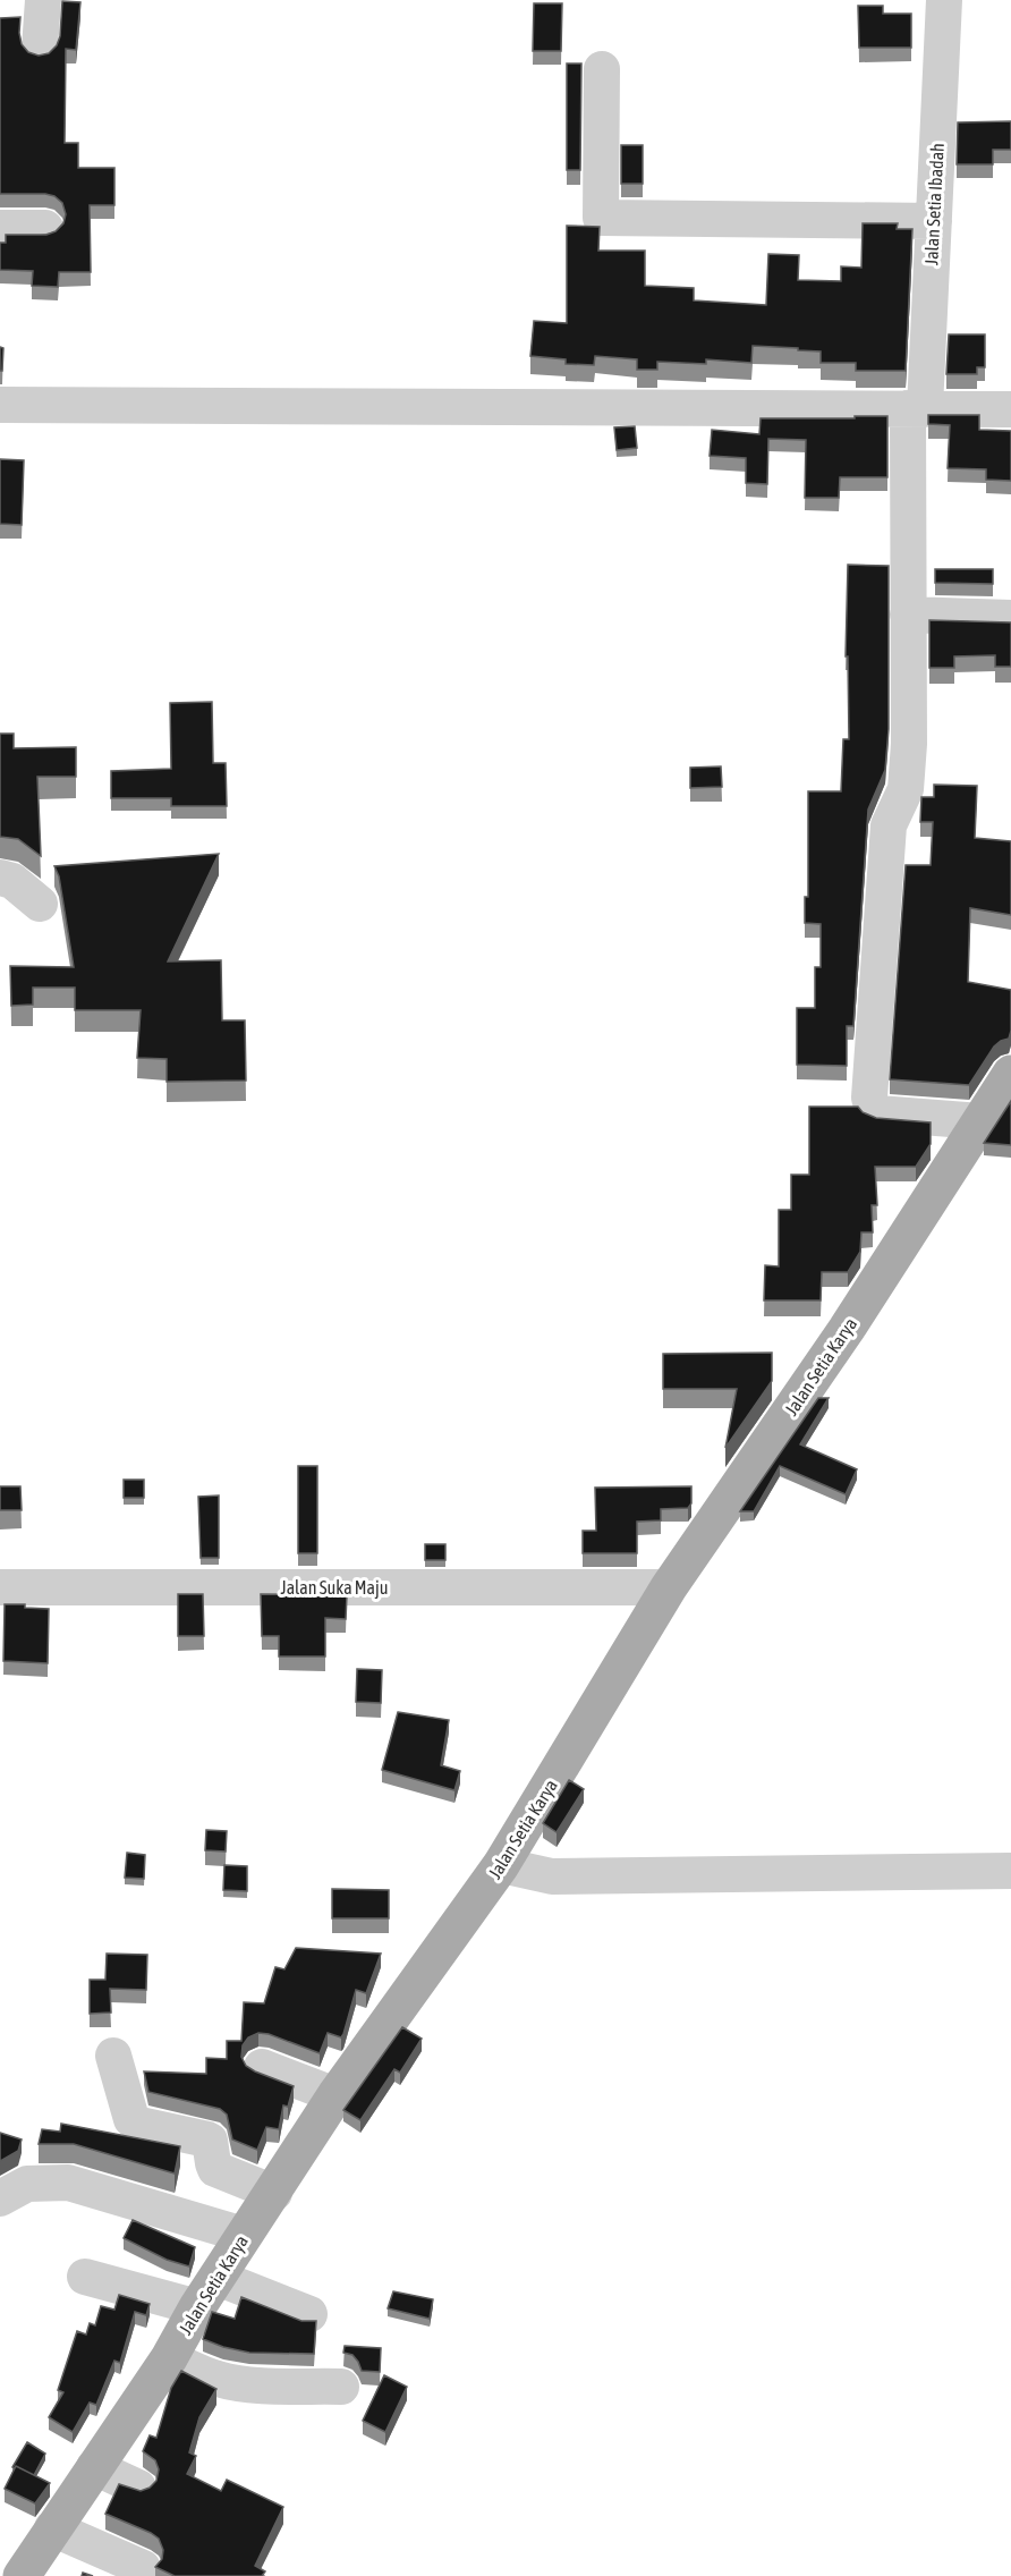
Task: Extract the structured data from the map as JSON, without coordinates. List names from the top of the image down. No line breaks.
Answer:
{"streets":{"main road":["Jalan Setia Karya"],"street":["Jalan Setia Ibadah","Jalan Suka Maju"]},"crossings":[["Jalan Setia Ibadah","Jalan Setia Karya"],["Jalan Setia Karya","Jalan Suka Maju"]]}
